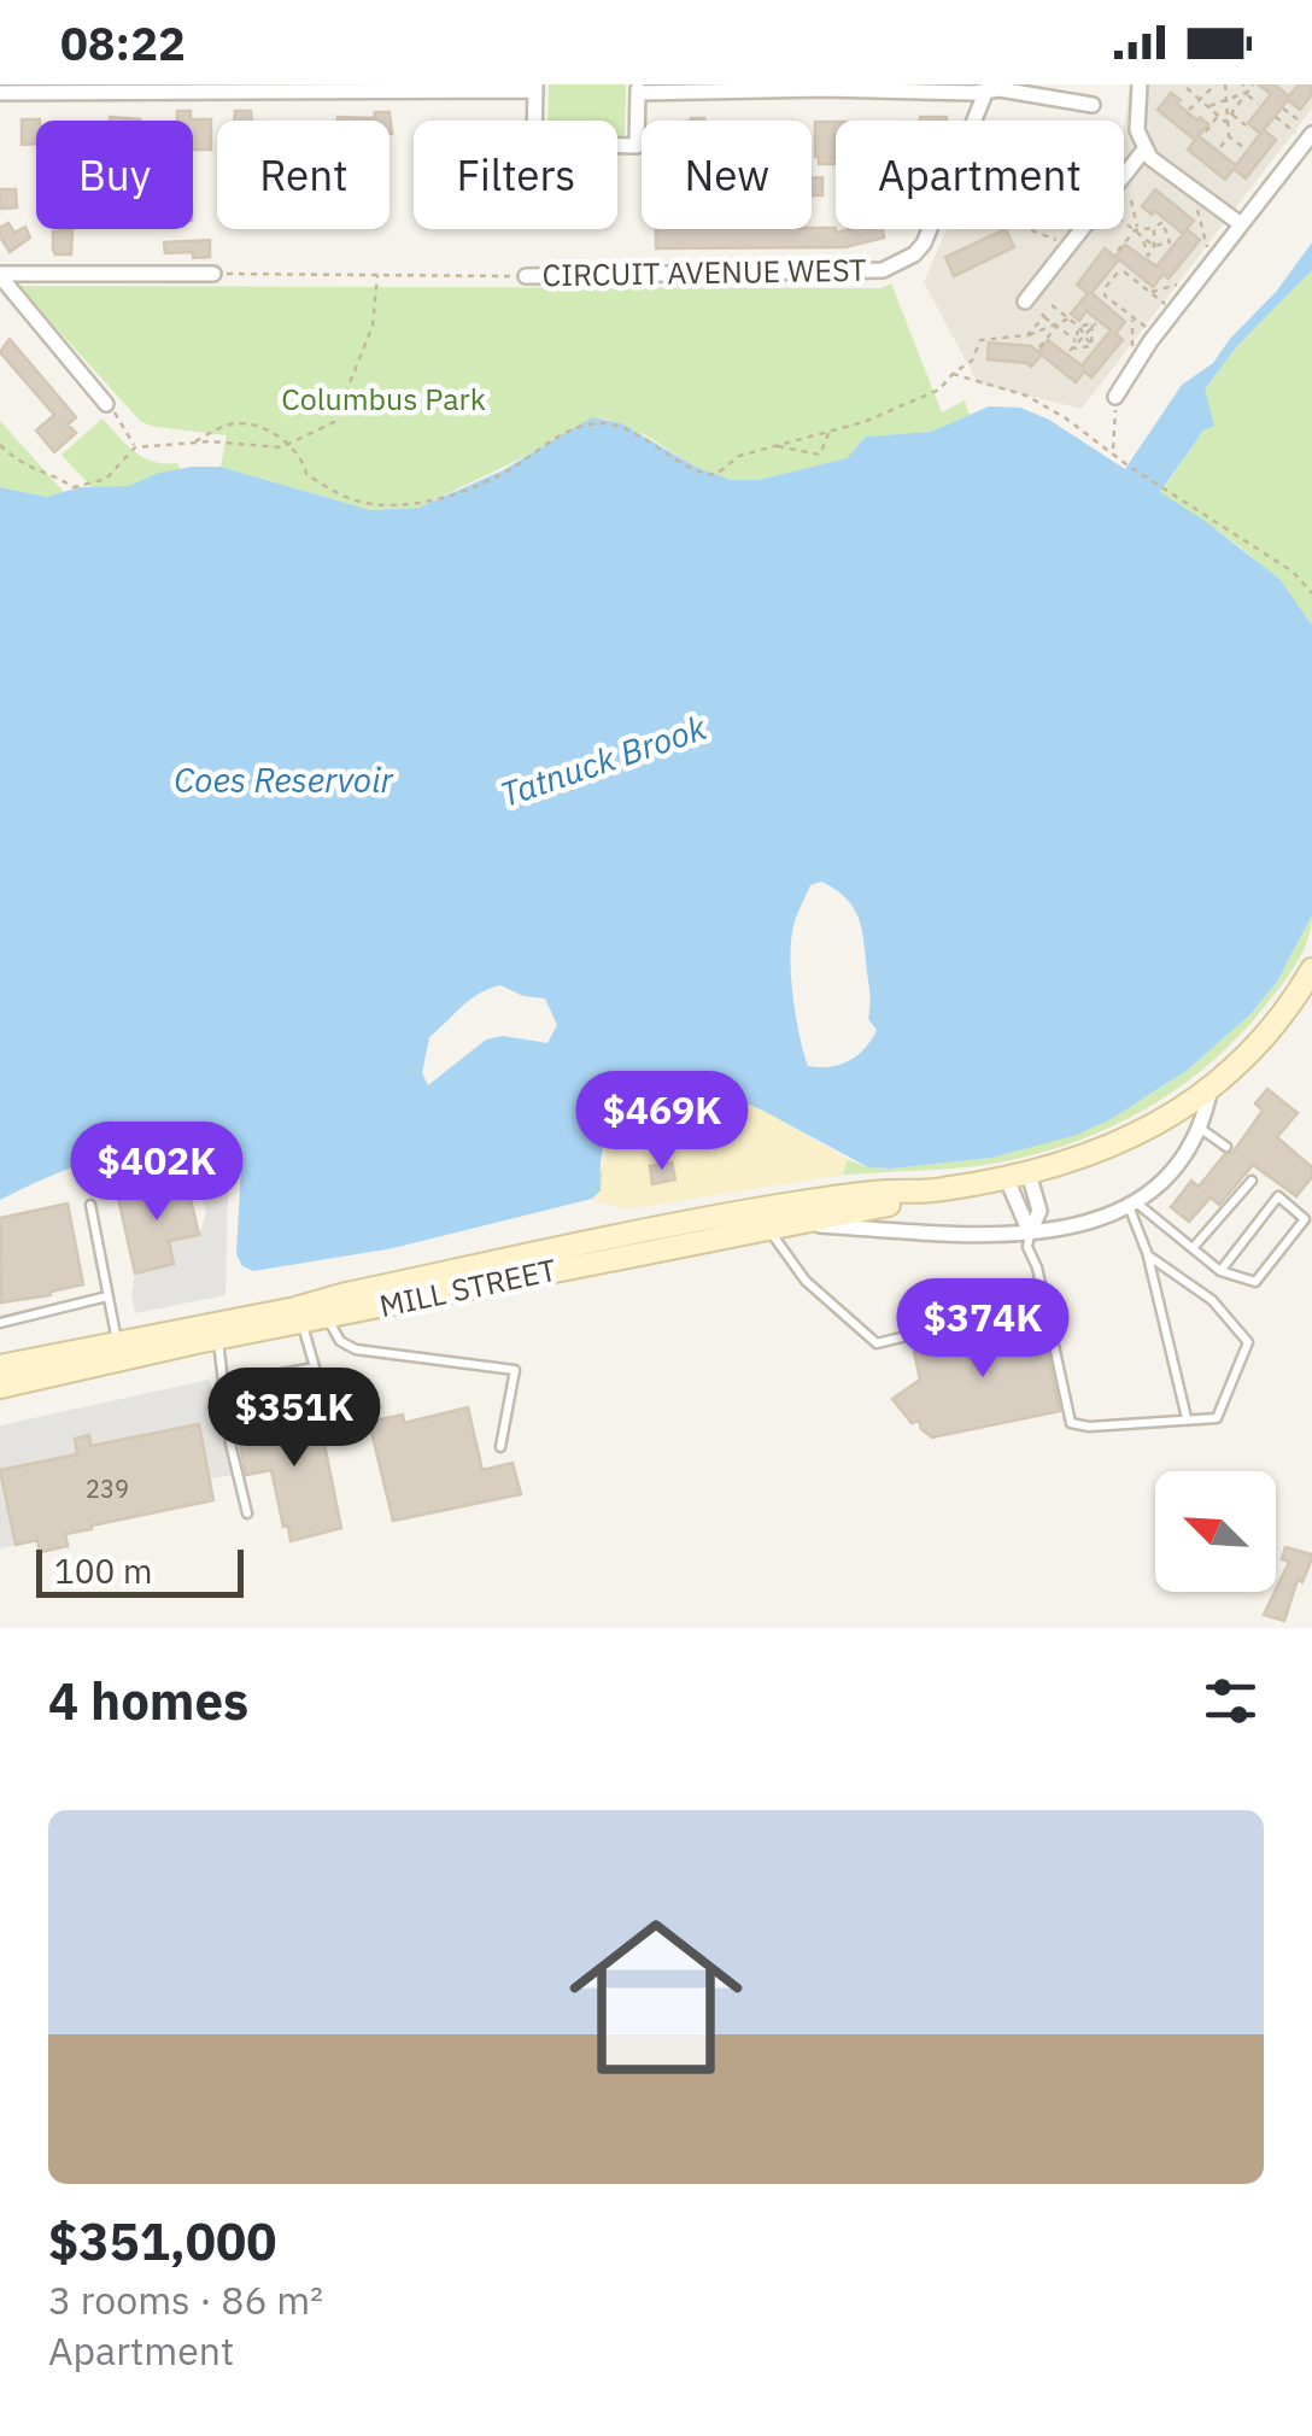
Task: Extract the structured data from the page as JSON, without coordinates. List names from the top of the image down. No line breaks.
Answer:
{"streets":{"main road":["MILL STREET"],"street":["CIRCUIT AVENUE WEST"]},"water":["Tatnuck Brook","Coes Reservoir"],"parks":["Columbus Park"],"house_numbers":["239"],"scale_bar":"100 m","north":"top left","page":{"status":"08:22","chip":["Buy","Rent","Filters","New","Apartment"],"price":["$469K","$402K","$374K","$351K"],"scale":"100 m","heading":"4 homes","list":[{"name":"$351,000","note":"3 rooms · 86 m² · Apartment"}]}}
